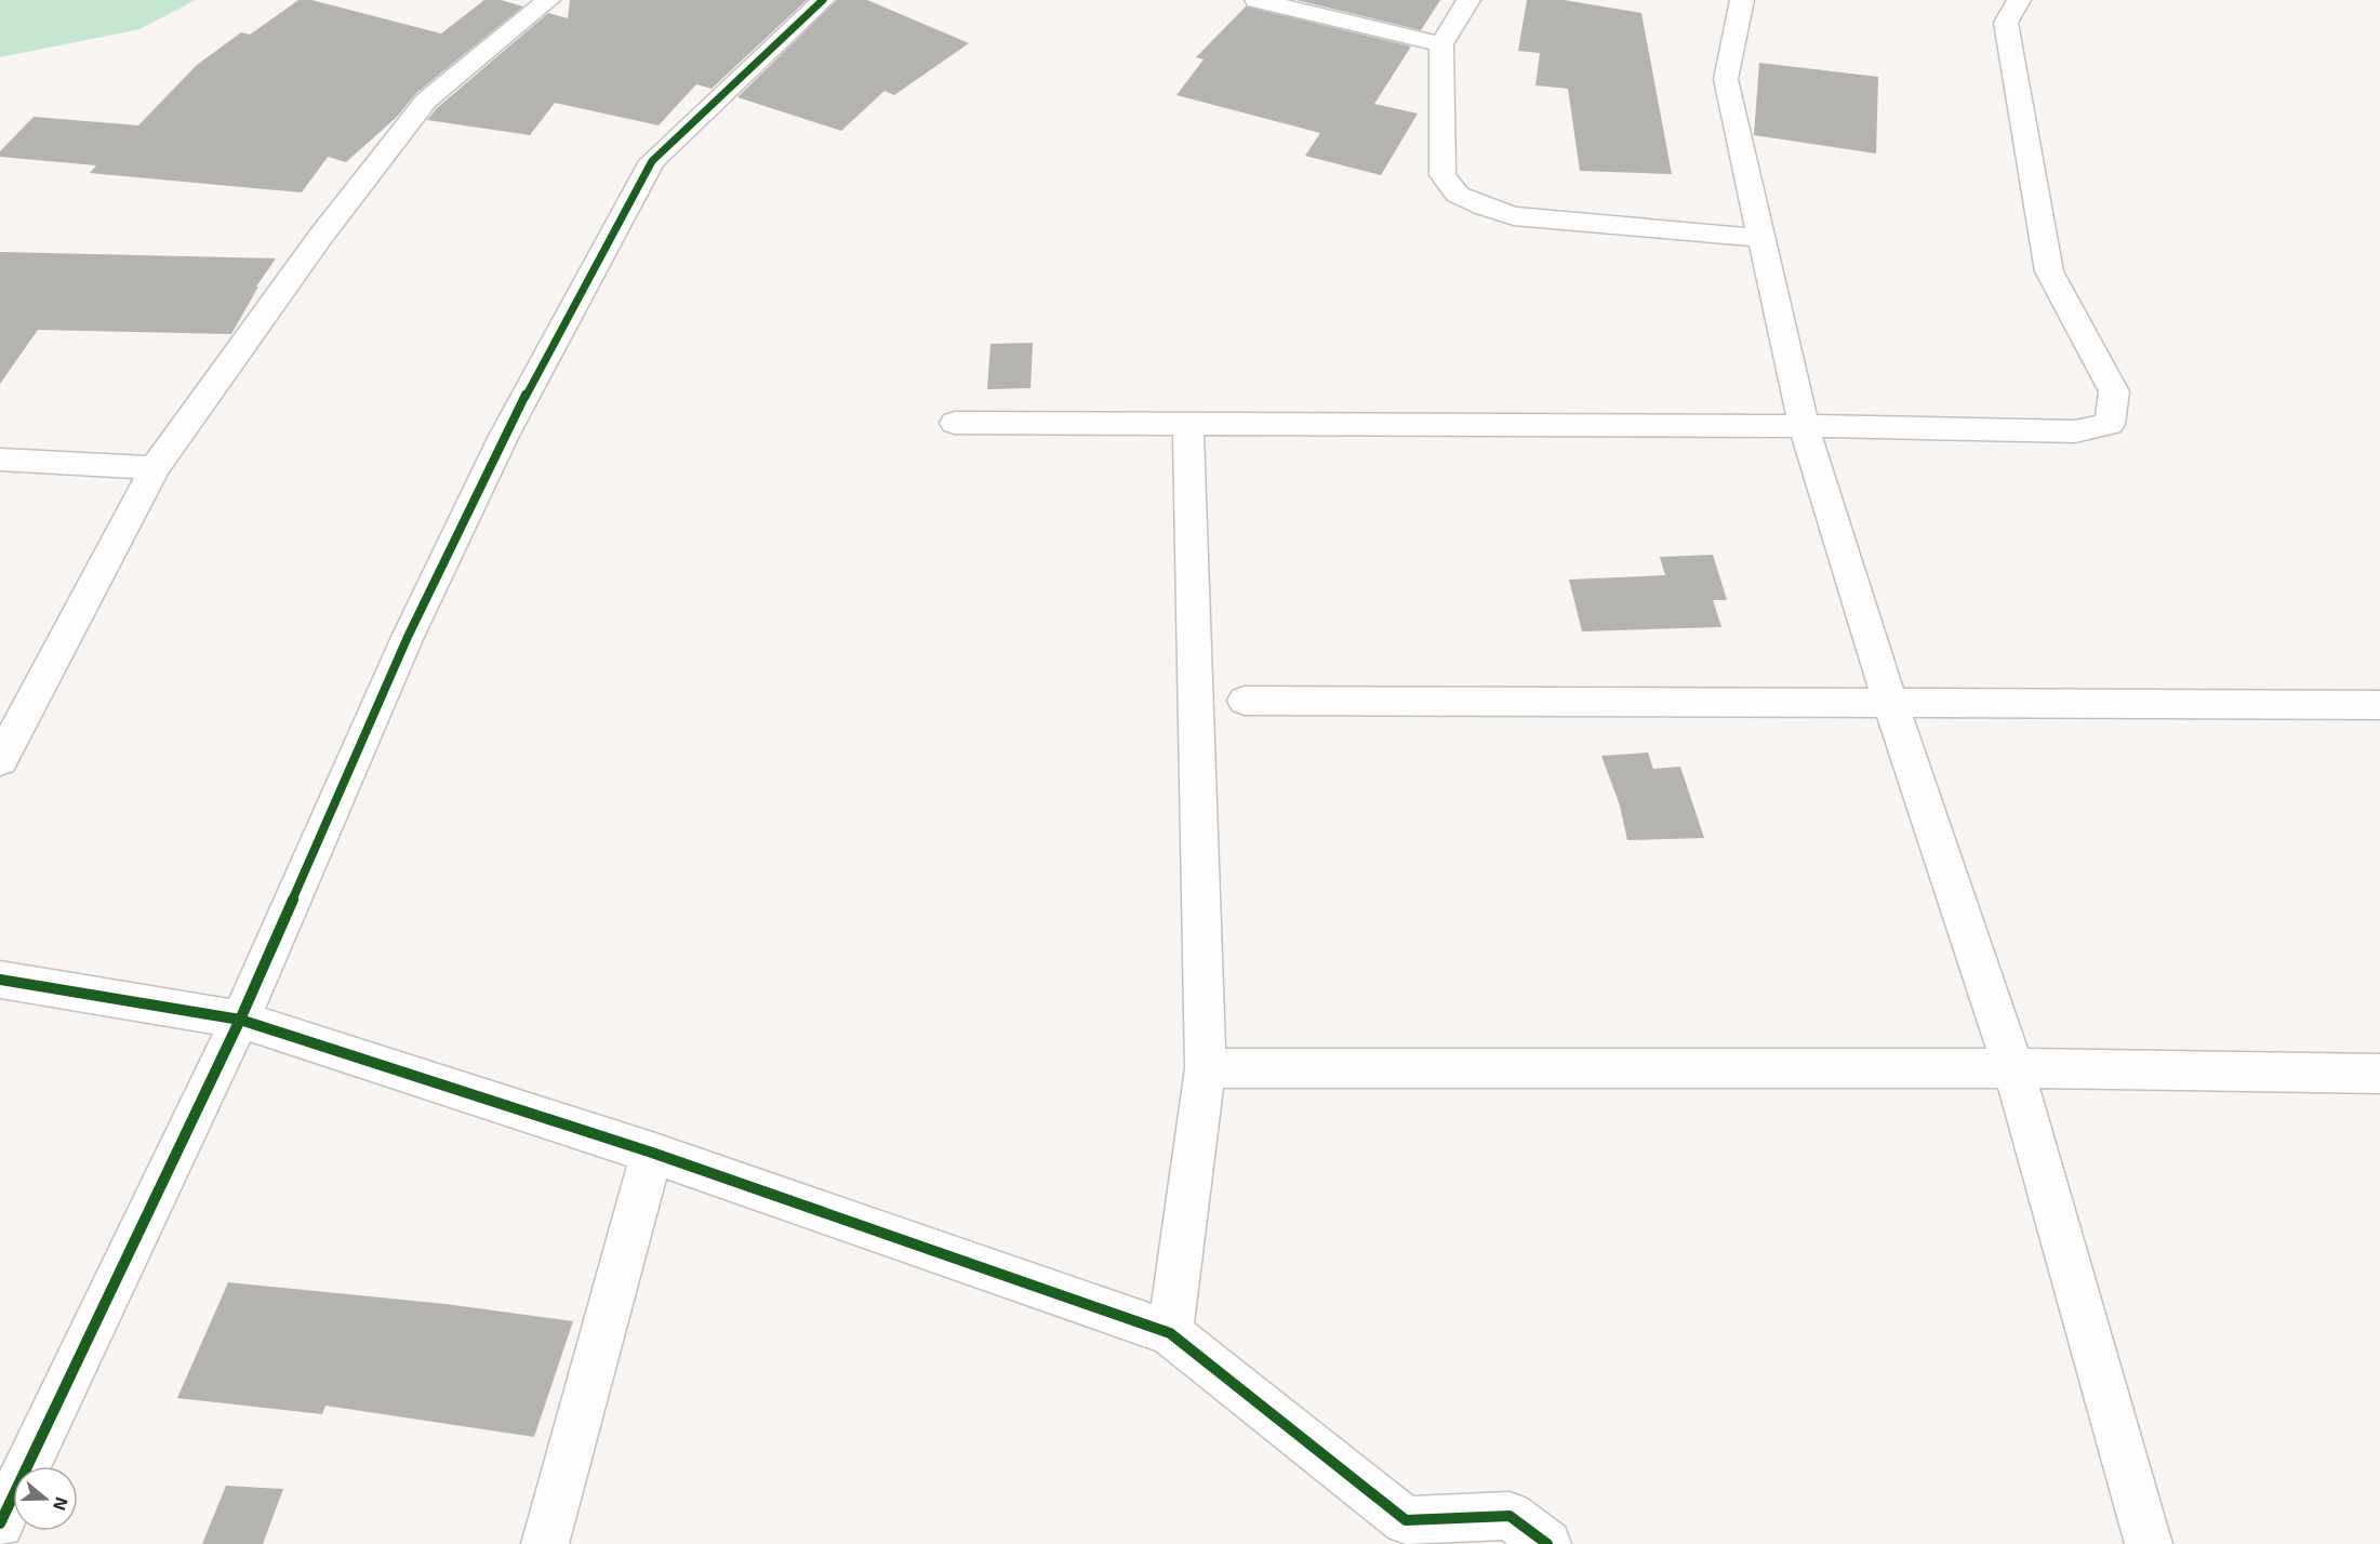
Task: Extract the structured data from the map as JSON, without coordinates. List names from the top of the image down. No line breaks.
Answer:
{"north":"right"}
